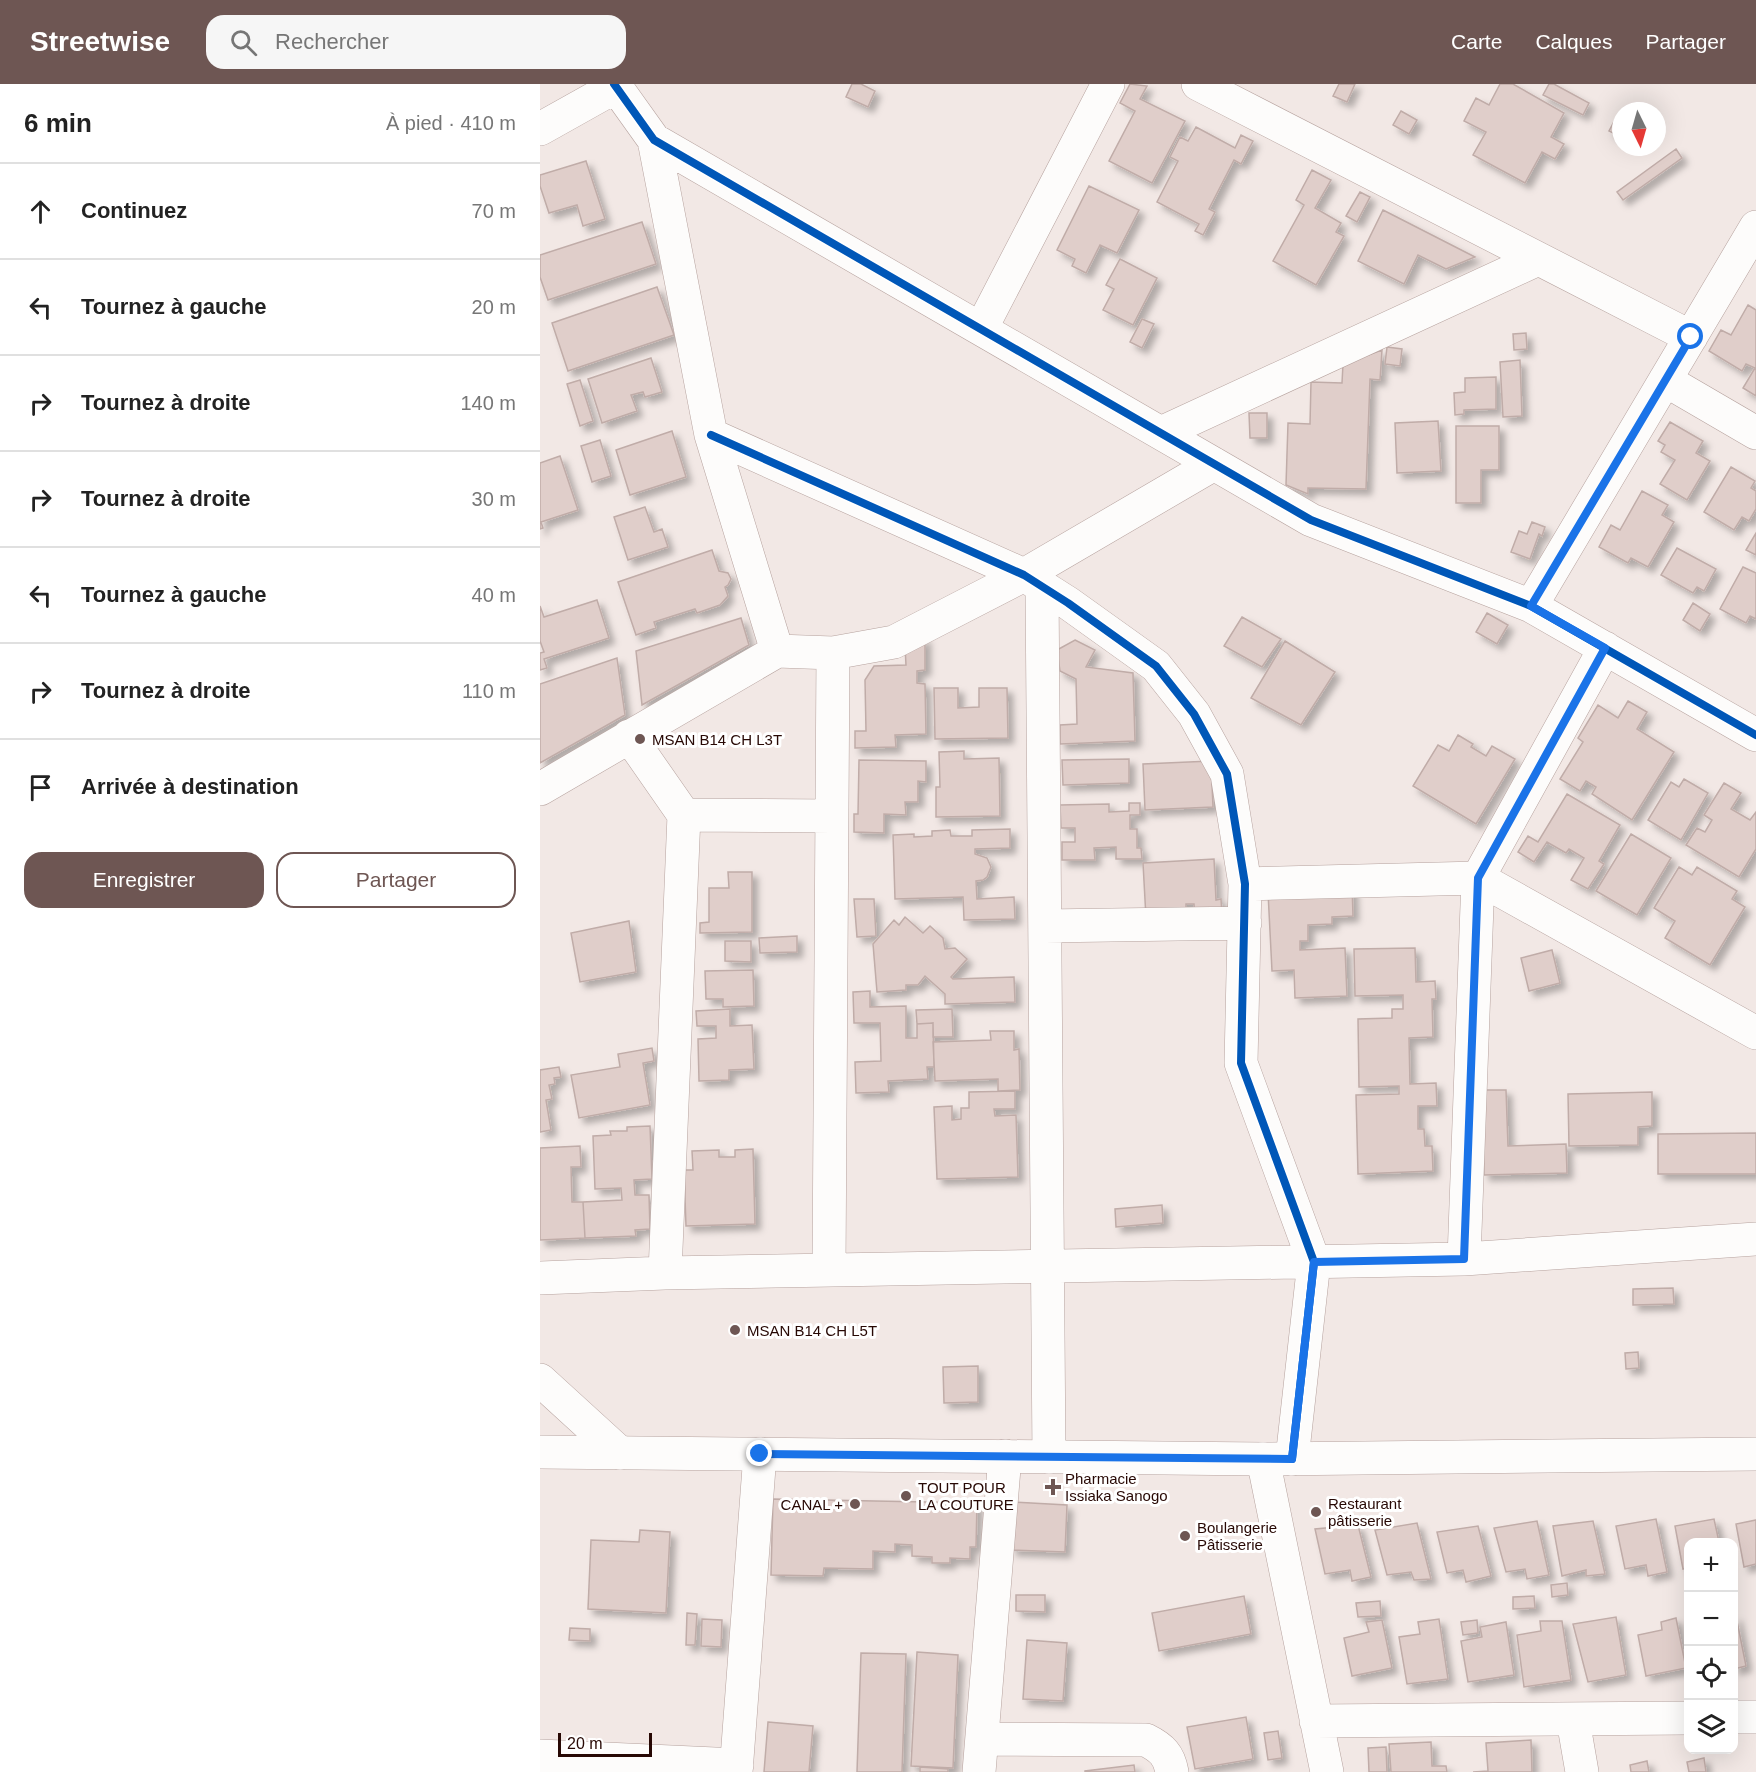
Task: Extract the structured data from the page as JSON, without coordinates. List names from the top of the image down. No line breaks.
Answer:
{"places":{"other":["MSAN B14 CH L3T","MSAN B14 CH L5T","TOUT POUR LA COUTURE","CANAL +","Restaurant pâtisserie","Boulangerie Pâtisserie"],"health":["Pharmacie Issiaka Sanogo"]},"scale_bar":"20 m","north":"bottom","page":{"header":"Streetwise","search":"Rechercher","nav":["Carte","Calques","Partager"],"heading":["6 min","À pied · 410 m"],"list":[["Continuez","70 m"],["Tournez à gauche","20 m"],["Tournez à droite","140 m"],["Tournez à droite","30 m"],["Tournez à gauche","40 m"],["Tournez à droite","110 m"],"Arrivée à destination"],"buttons":["Enregistrer","Partager"],"map_buttons":["+","−"],"scale":"20 m"}}
